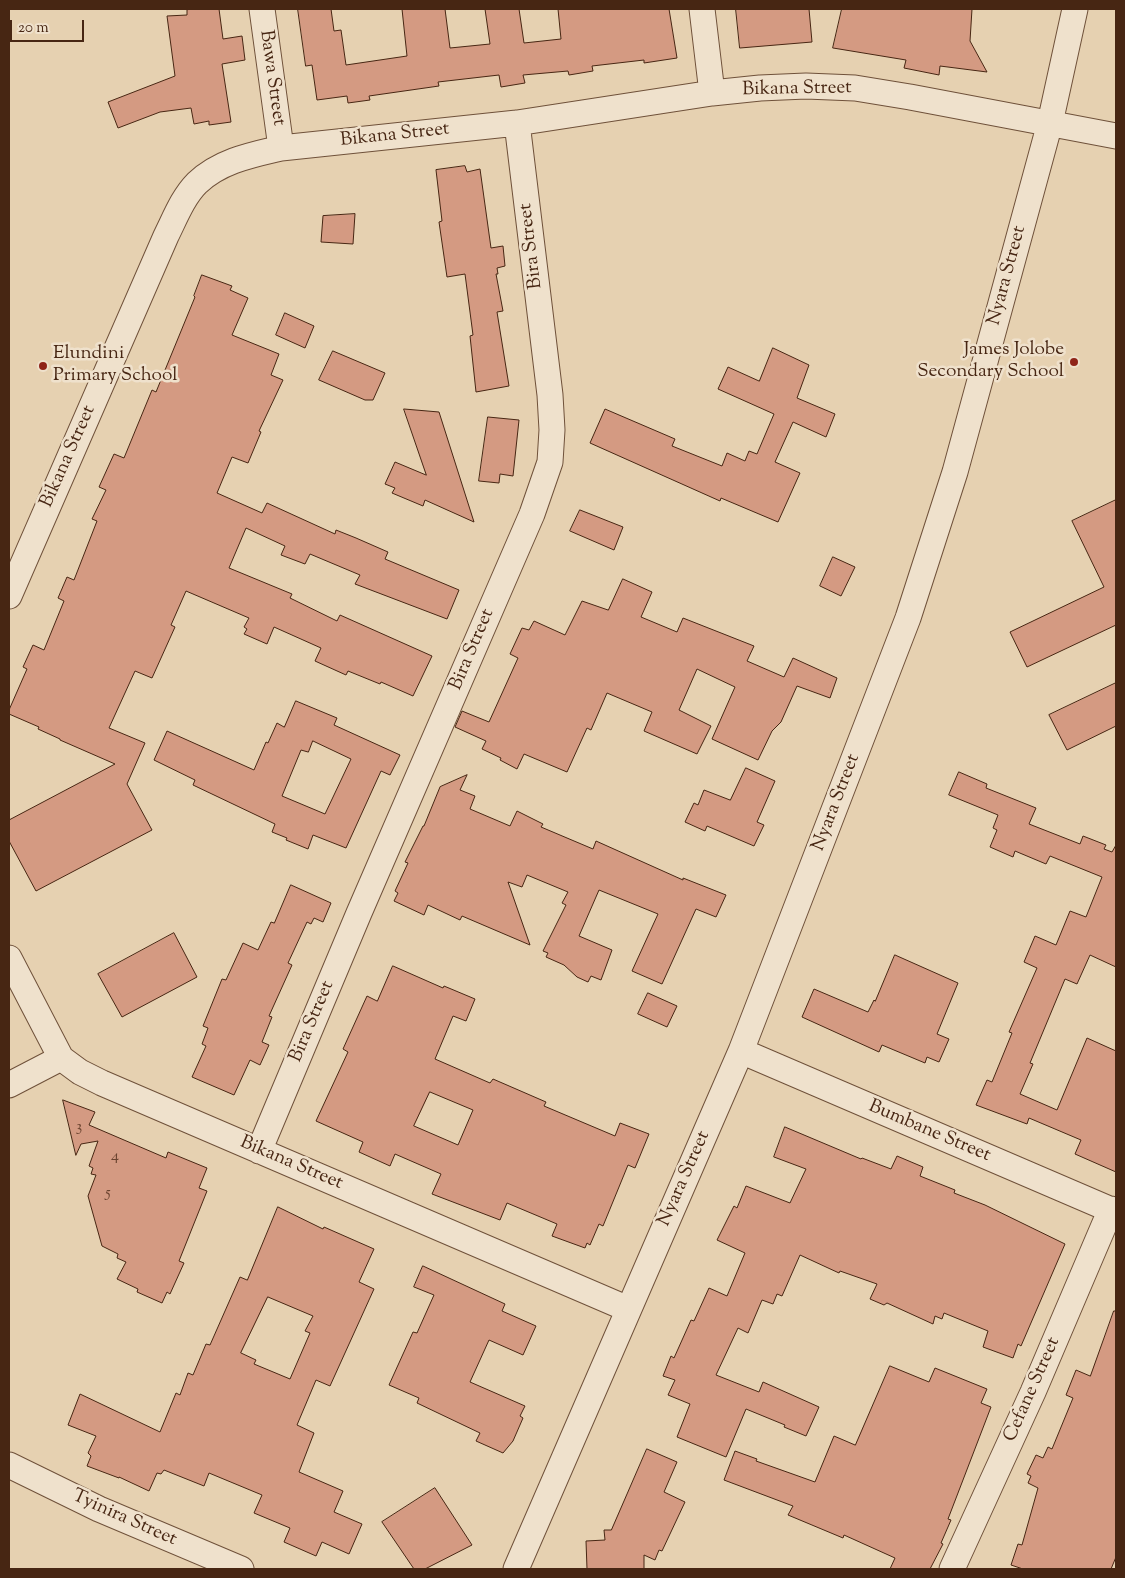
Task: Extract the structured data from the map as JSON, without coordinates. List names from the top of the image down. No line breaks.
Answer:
{"streets":{"street":["Bawa Street","Bikana Street","Bira Street","Nyara Street","Bumbane Street","Cefane Street","Tyinira Street"]},"crossings":[["Bawa Street","Bikana Street"],["Bikana Street","Bira Street"],["Bikana Street","Nyara Street"],["Nyara Street","Bumbane Street"],["Bumbane Street","Cefane Street"]],"places":["James Jolobe Secondary School","Elundini Primary School"],"house_numbers":["3","4","5"],"scale_bar":"20 m"}
